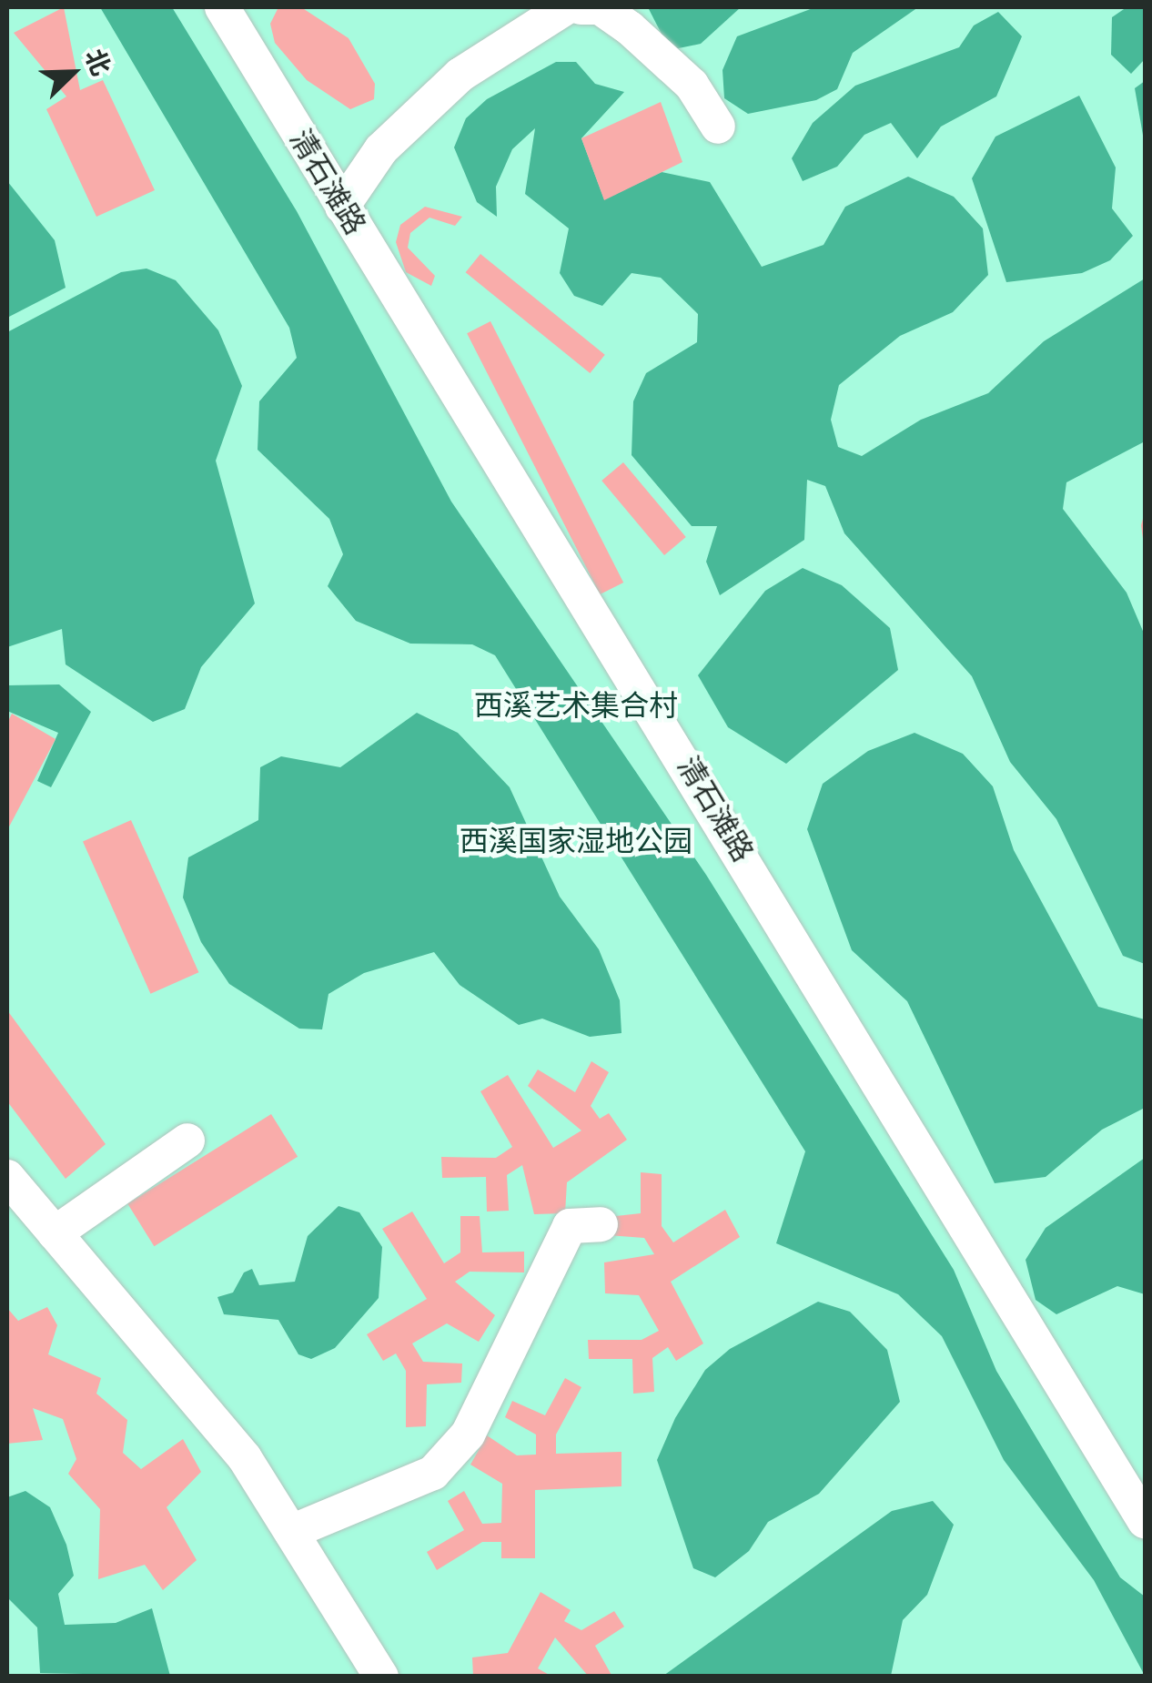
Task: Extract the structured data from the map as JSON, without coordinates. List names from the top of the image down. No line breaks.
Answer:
{"streets":{"street":["清石滩路"]},"parks":["西溪艺术集合村","西溪国家湿地公园"],"north":"top right"}
